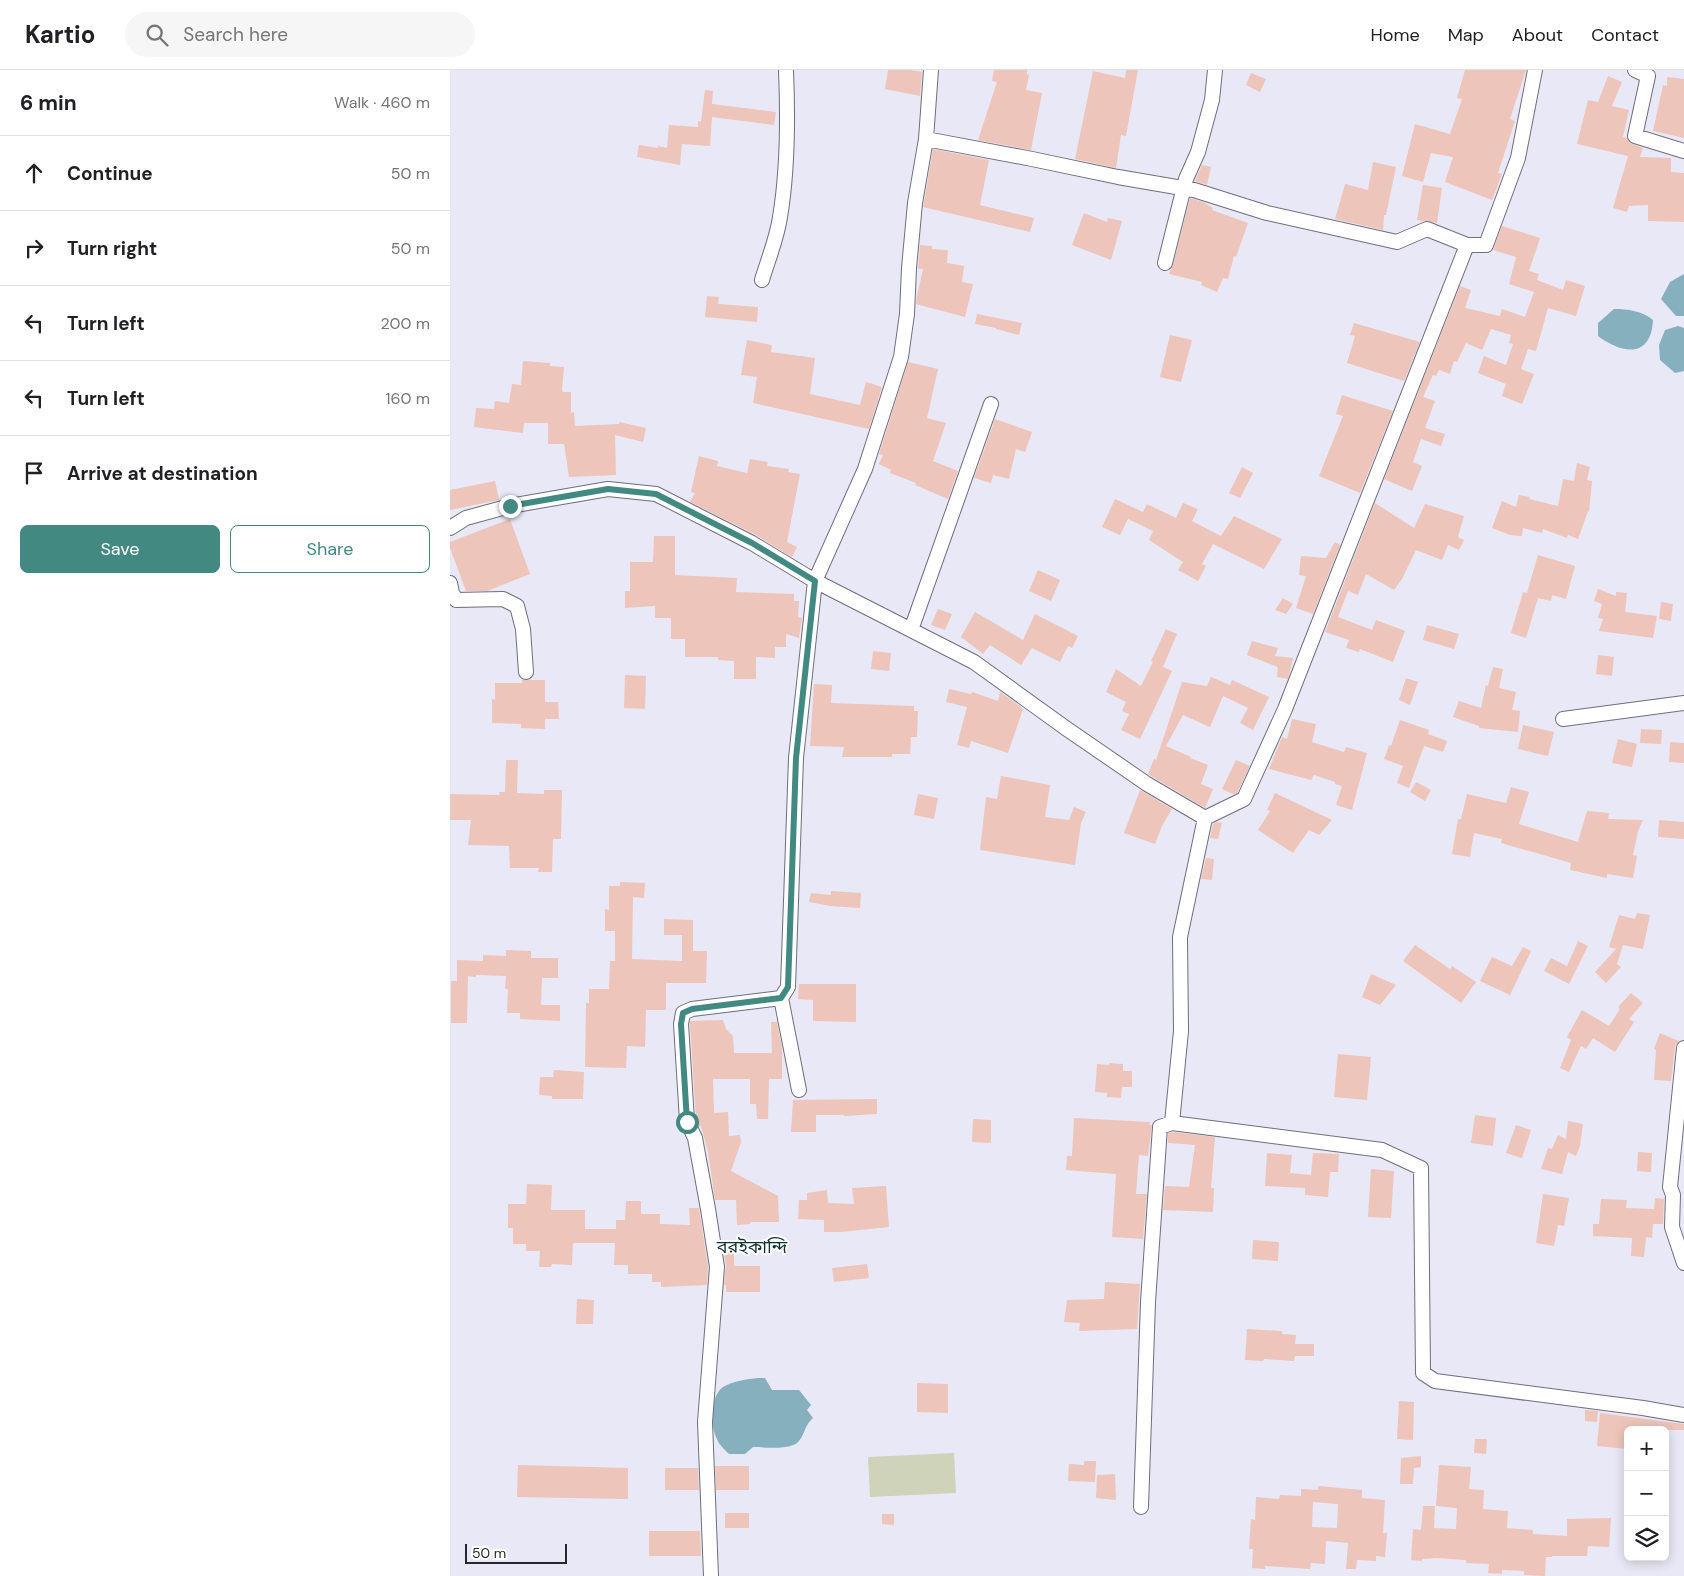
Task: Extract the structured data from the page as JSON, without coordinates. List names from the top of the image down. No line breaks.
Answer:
{"districts":["বরইকান্দি"],"scale_bar":"50 m","page":{"header":"Kartio","search":"Search here","nav":["Home","Map","About","Contact"],"heading":["6 min","Walk · 460 m"],"list":[["Continue","50 m"],["Turn right","50 m"],["Turn left","200 m"],["Turn left","160 m"],"Arrive at destination"],"buttons":["Save","Share"],"map_buttons":["+","−"],"scale":"50 m"}}
